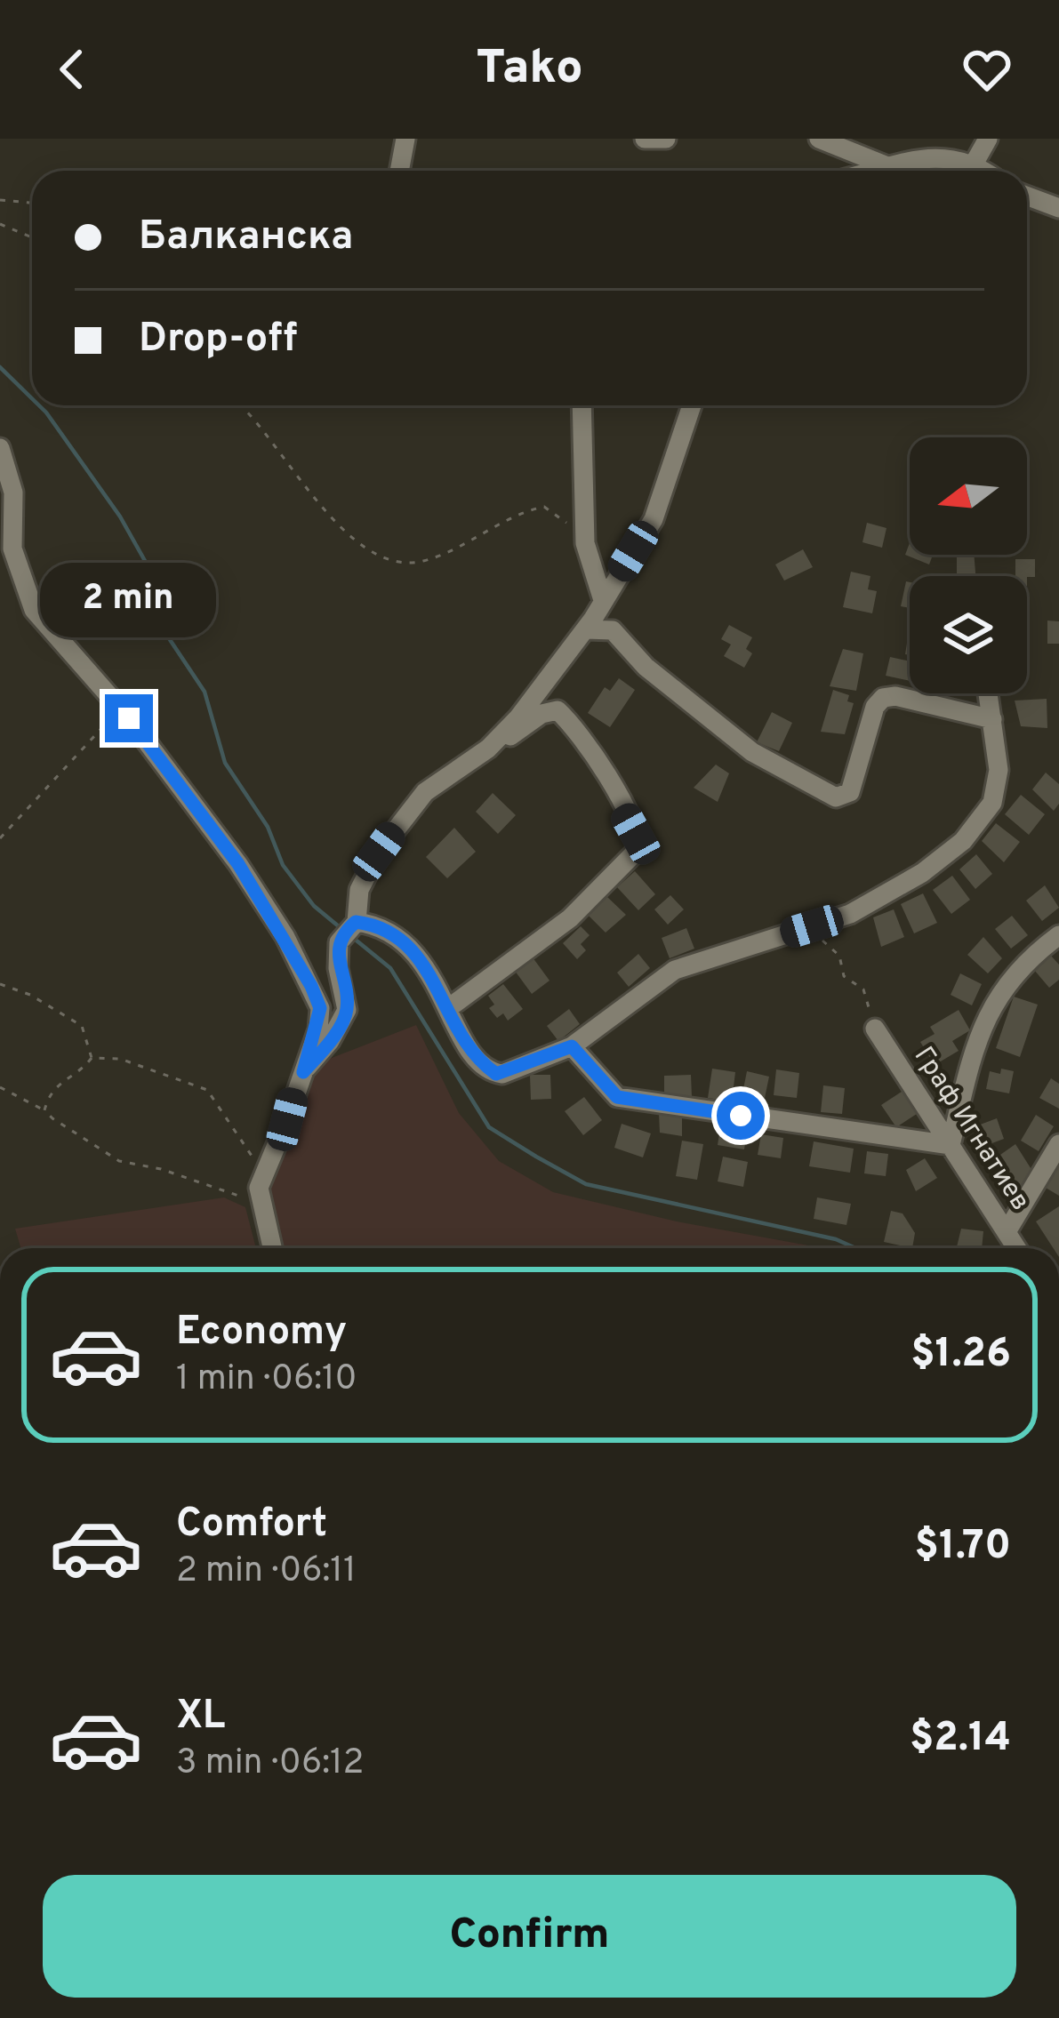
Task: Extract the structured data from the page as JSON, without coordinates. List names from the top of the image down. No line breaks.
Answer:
{"streets":{"street":["Граф Игнатиев"]},"north":"left","page":{"header":"Tako","banner":["Балканска","Drop-off"],"bubble":"2 min","list":[{"name":"Economy","note":"1 min · 06:10","value":"$1.26"},{"name":"Comfort","note":"2 min · 06:11","value":"$1.70"},{"name":"XL","note":"3 min · 06:12","value":"$2.14"}],"buttons":"Confirm"}}
